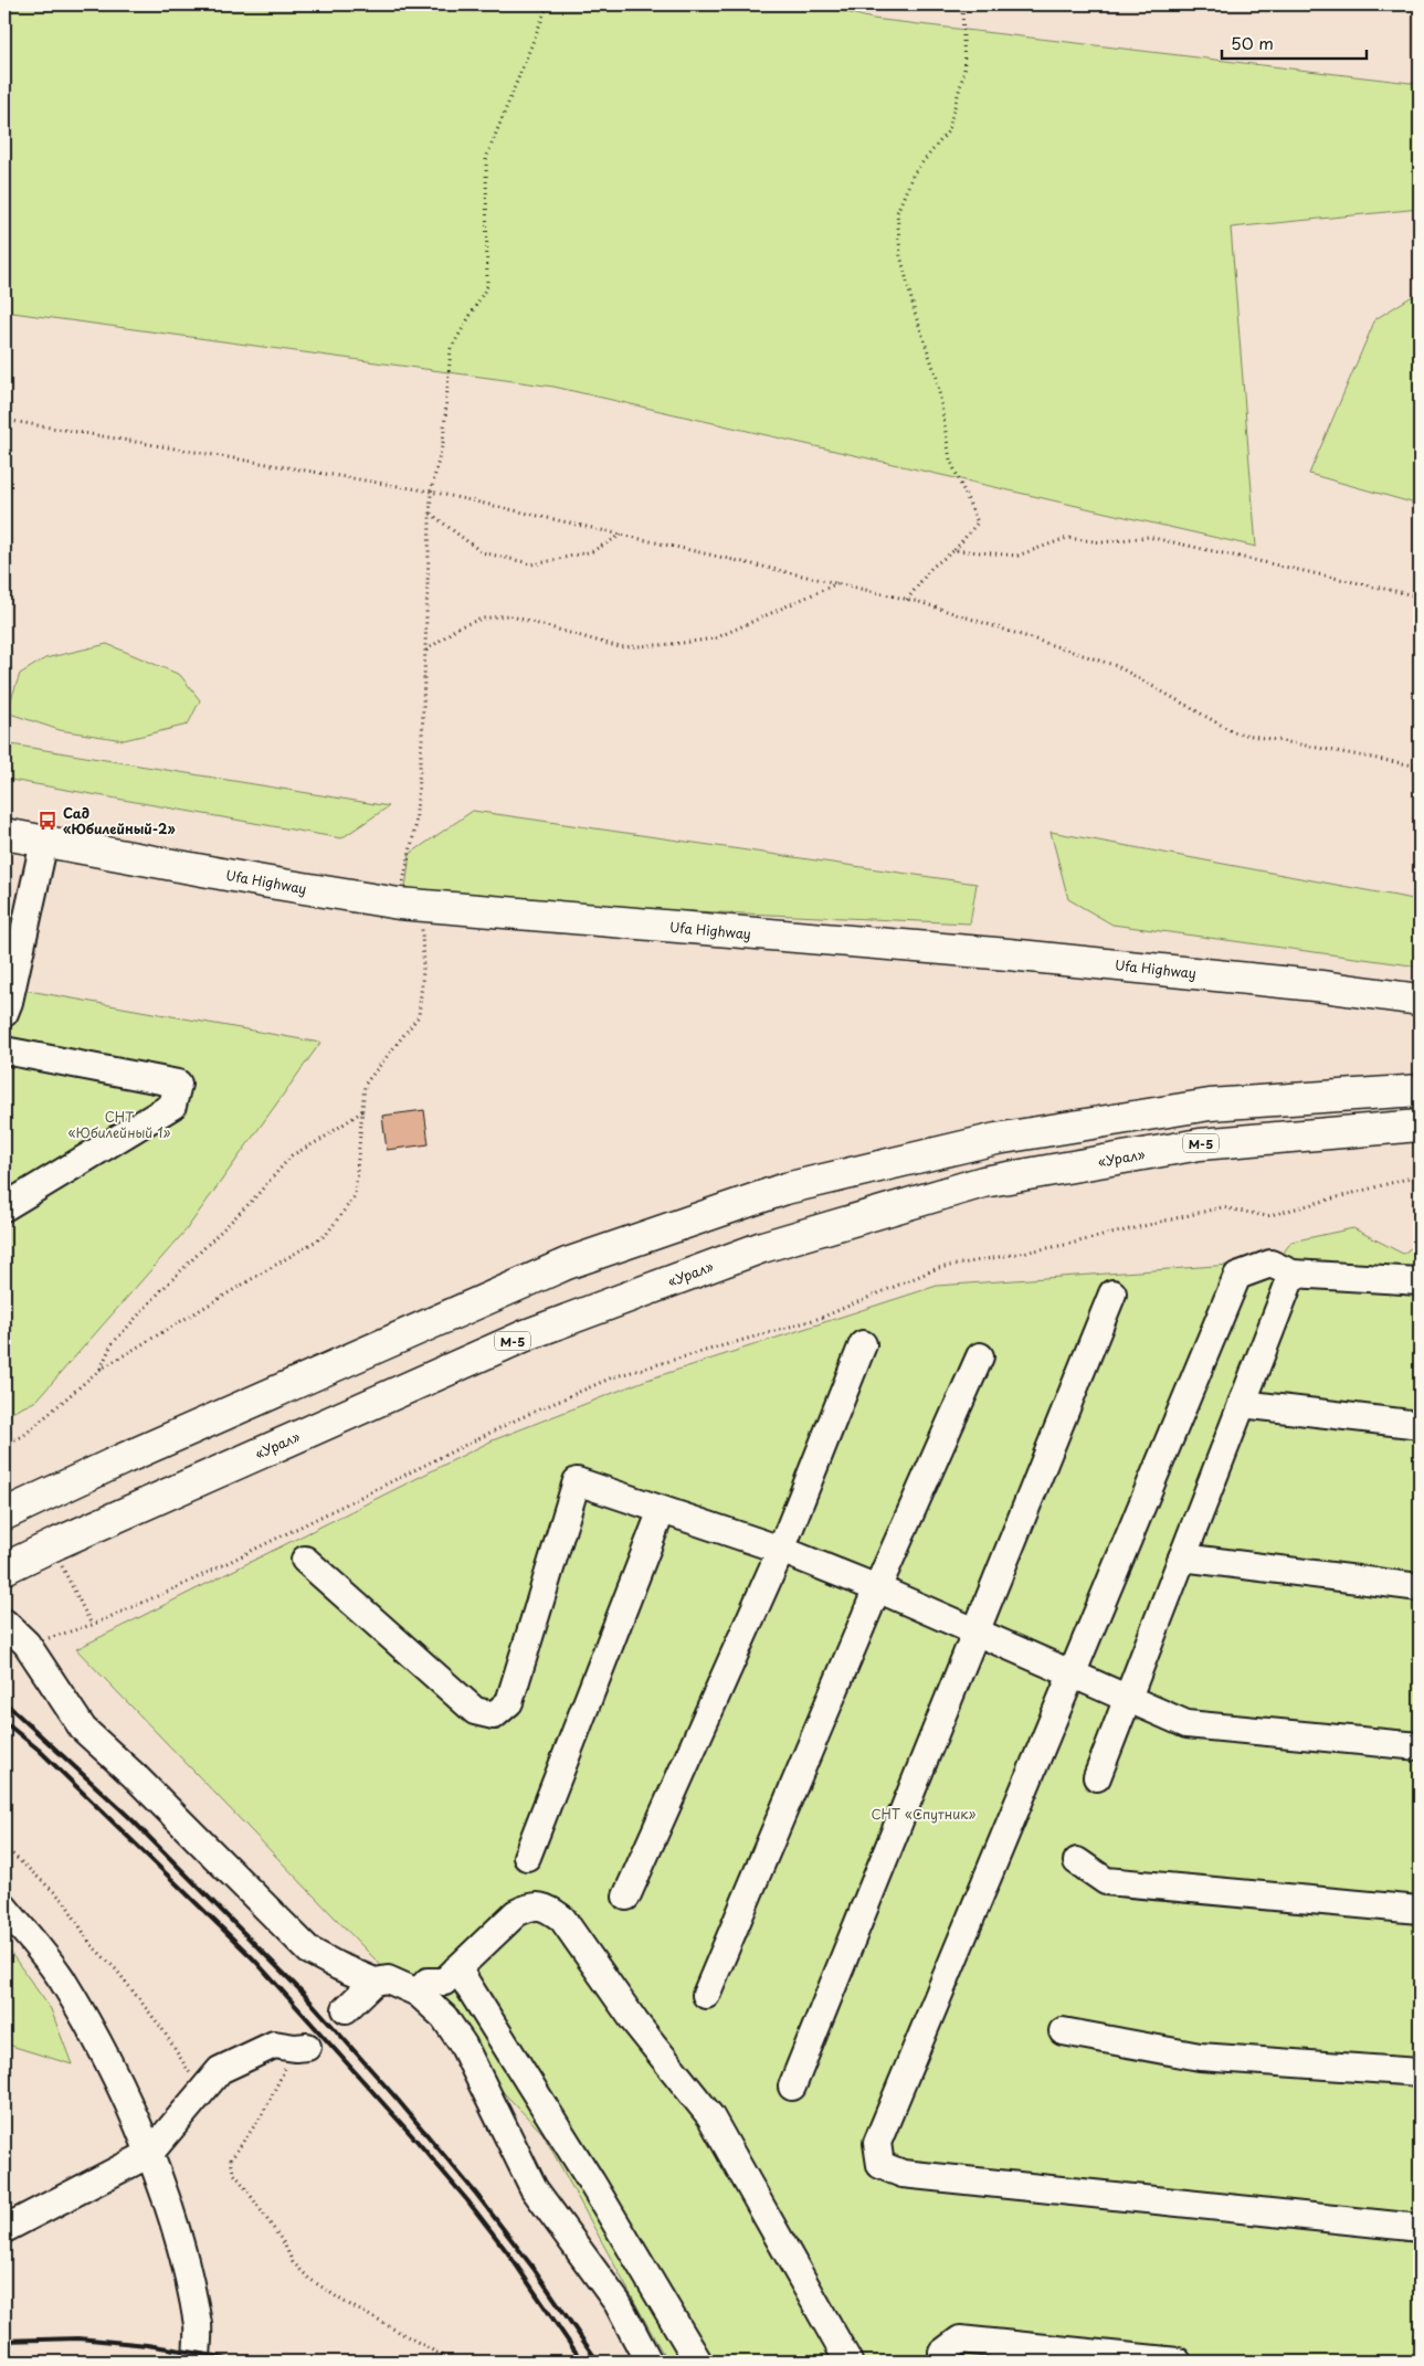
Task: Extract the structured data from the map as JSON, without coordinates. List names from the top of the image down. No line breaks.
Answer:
{"streets":{"main road":["Ufa Highway","М-5","«Урал»"]},"parks":["СНТ «Юбилейный 1»","СНТ «Спутник»"],"places":{"bus stop":["Сад «Юбилейный-2»"]},"scale_bar":"50 m"}
